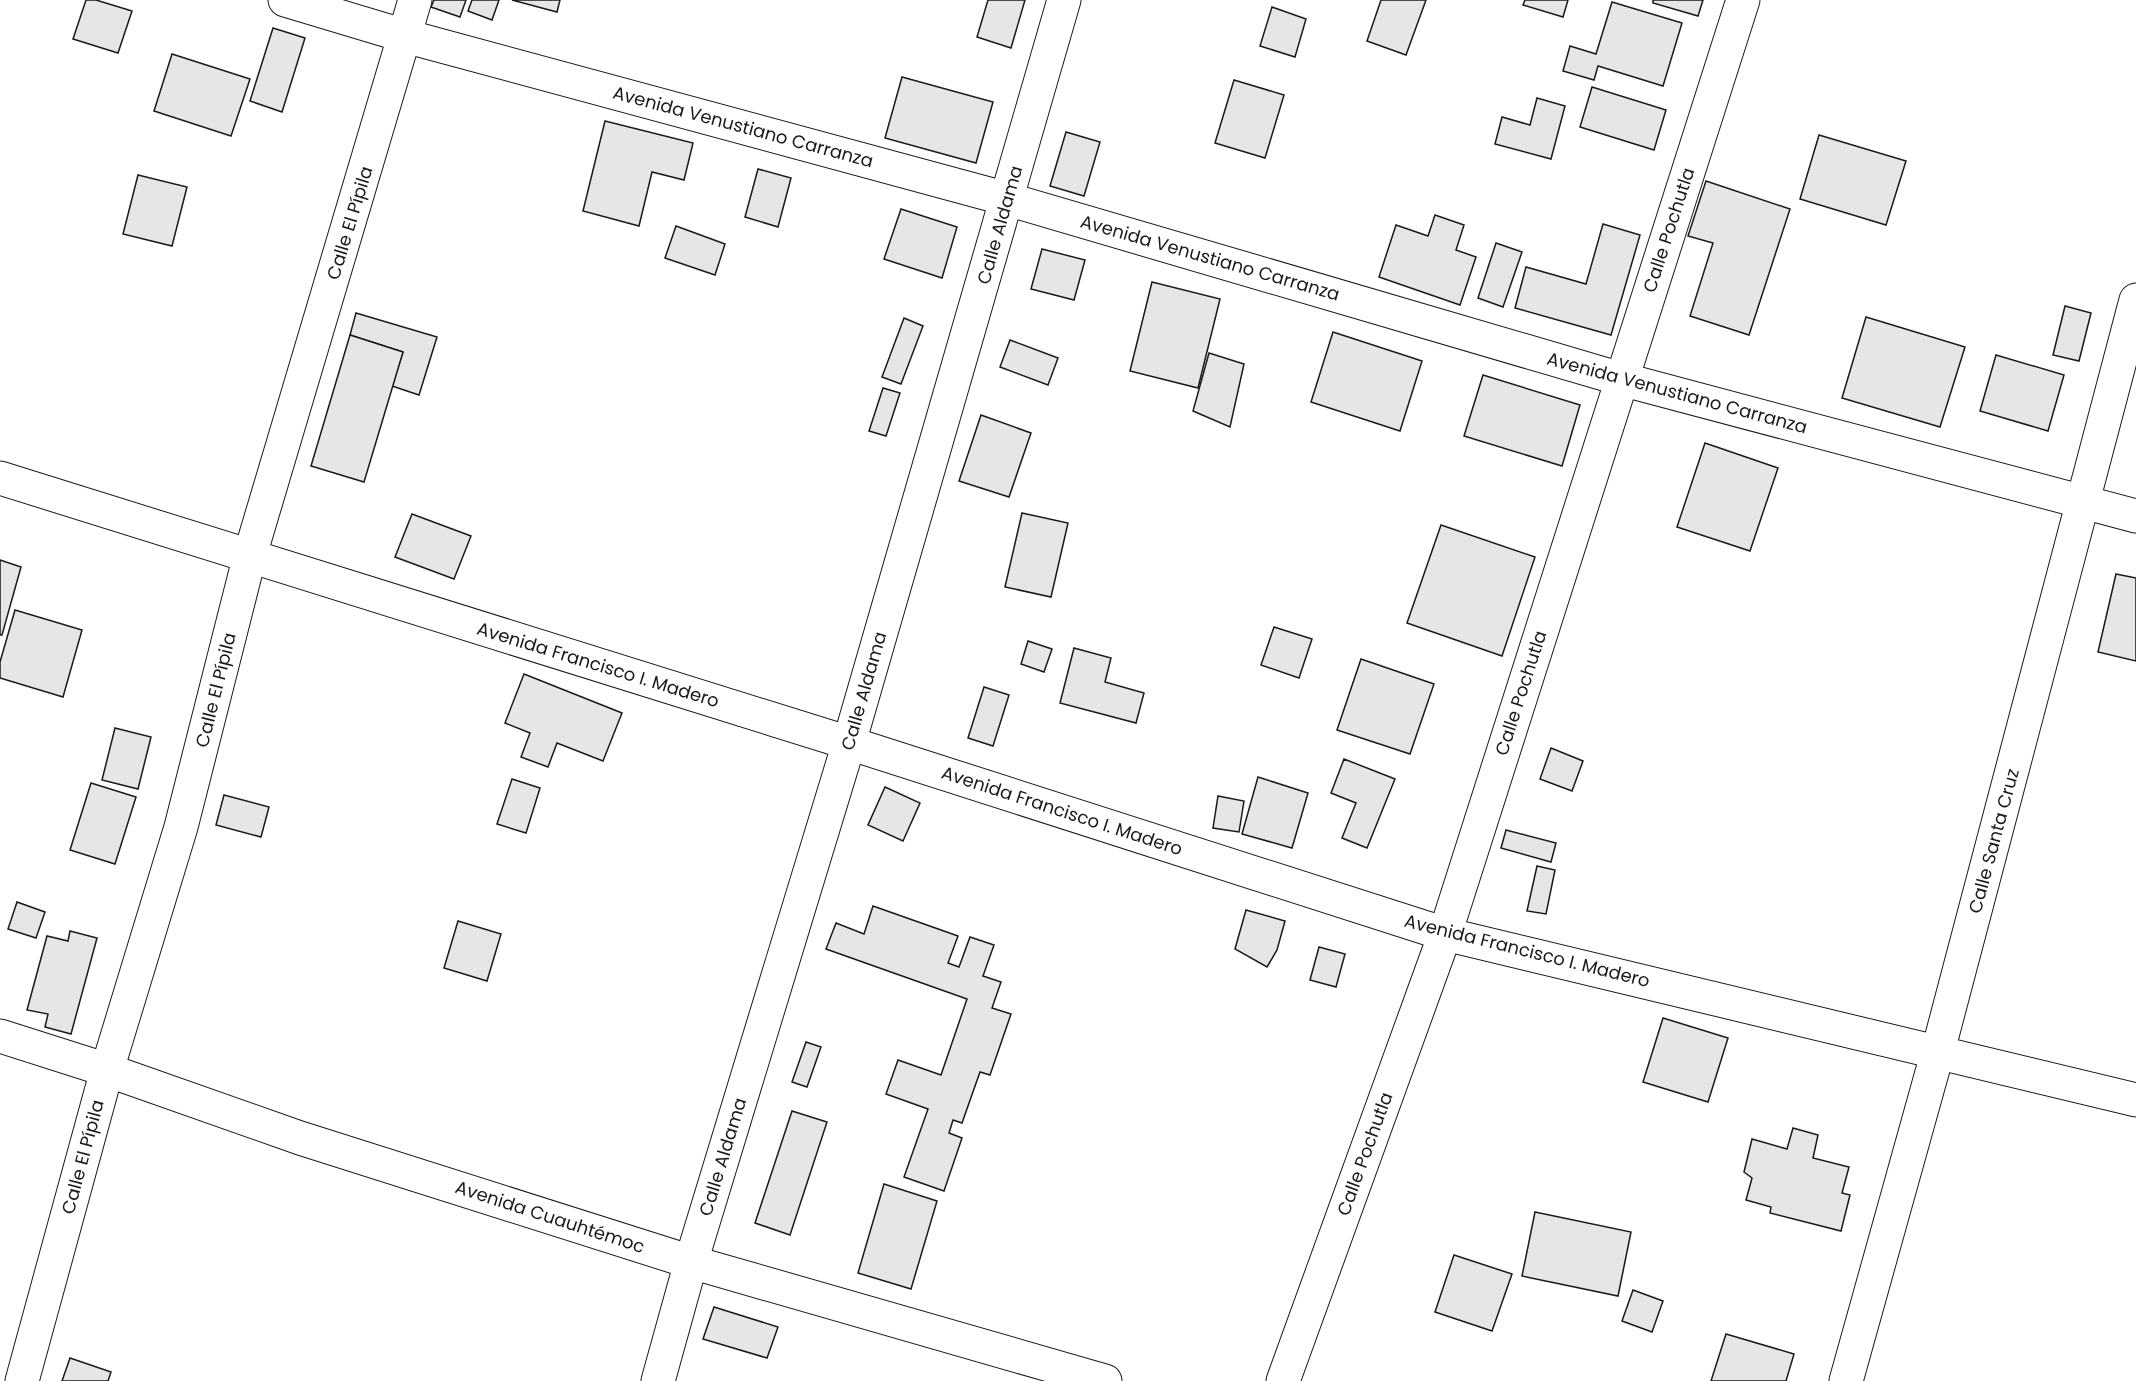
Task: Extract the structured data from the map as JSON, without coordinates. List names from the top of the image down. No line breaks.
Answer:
{"streets":{"street":["Avenida Venustiano Carranza","Calle El Pípila","Calle Aldama","Calle Pochutla","Avenida Francisco I. Madero","Calle Santa Cruz","Avenida Cuauhtémoc"]},"crossings":[["Avenida Venustiano Carranza","Calle El Pípila"],["Avenida Venustiano Carranza","Calle Aldama"],["Avenida Venustiano Carranza","Calle Pochutla"],["Avenida Venustiano Carranza","Calle Santa Cruz"],["Calle El Pípila","Avenida Francisco I. Madero"],["Calle El Pípila","Avenida Cuauhtémoc"],["Calle Aldama","Avenida Francisco I. Madero"],["Calle Aldama","Avenida Cuauhtémoc"],["Calle Pochutla","Avenida Francisco I. Madero"],["Avenida Francisco I. Madero","Calle Santa Cruz"]]}
